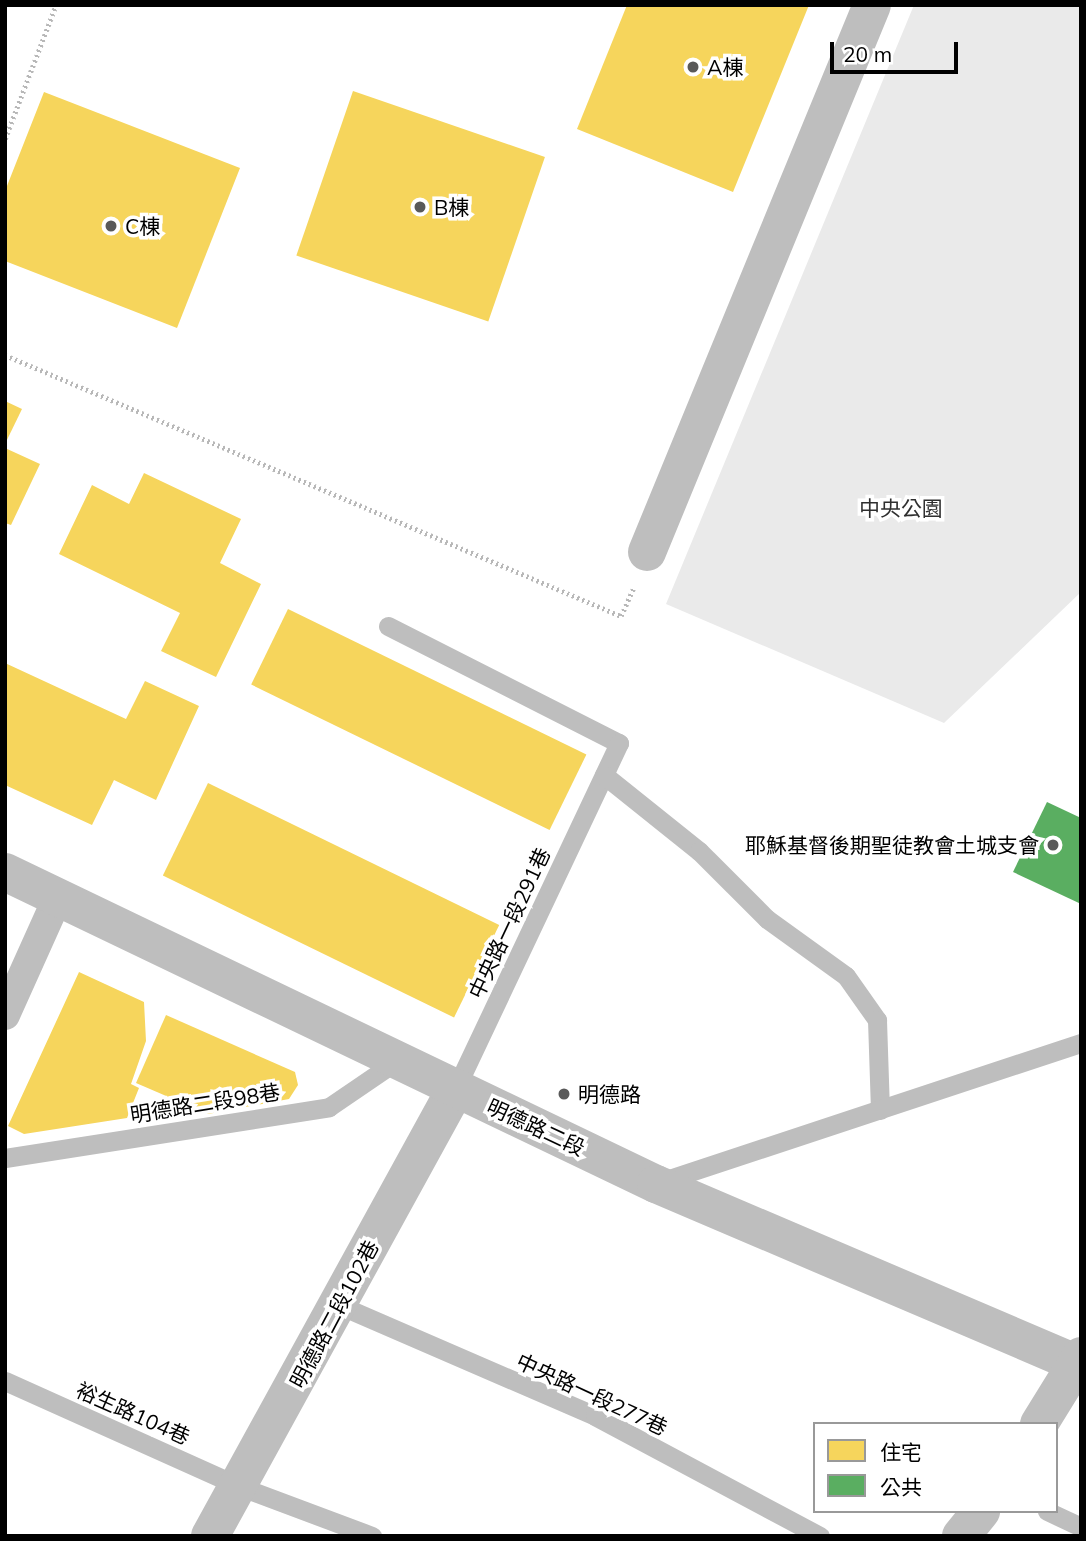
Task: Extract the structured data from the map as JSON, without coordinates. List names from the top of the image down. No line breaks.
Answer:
{"streets":{"street":["明德路二段","明德路二段102巷"],"lane":["中央路一段291巷","明德路二段98巷","中央路一段277巷","裕生路104巷"]},"crossings":[["中央路一段291巷","明德路二段"],["中央路一段291巷","明德路二段102巷"],["明德路二段98巷","明德路二段"],["明德路二段","明德路二段102巷"],["明德路二段102巷","中央路一段277巷"],["明德路二段102巷","裕生路104巷"]],"parks":["中央公園"],"places":["A棟","B棟","C棟","耶穌基督後期聖徒教會土城支會","明德路"],"legend":["住宅","公共"],"scale_bar":"20 m"}
